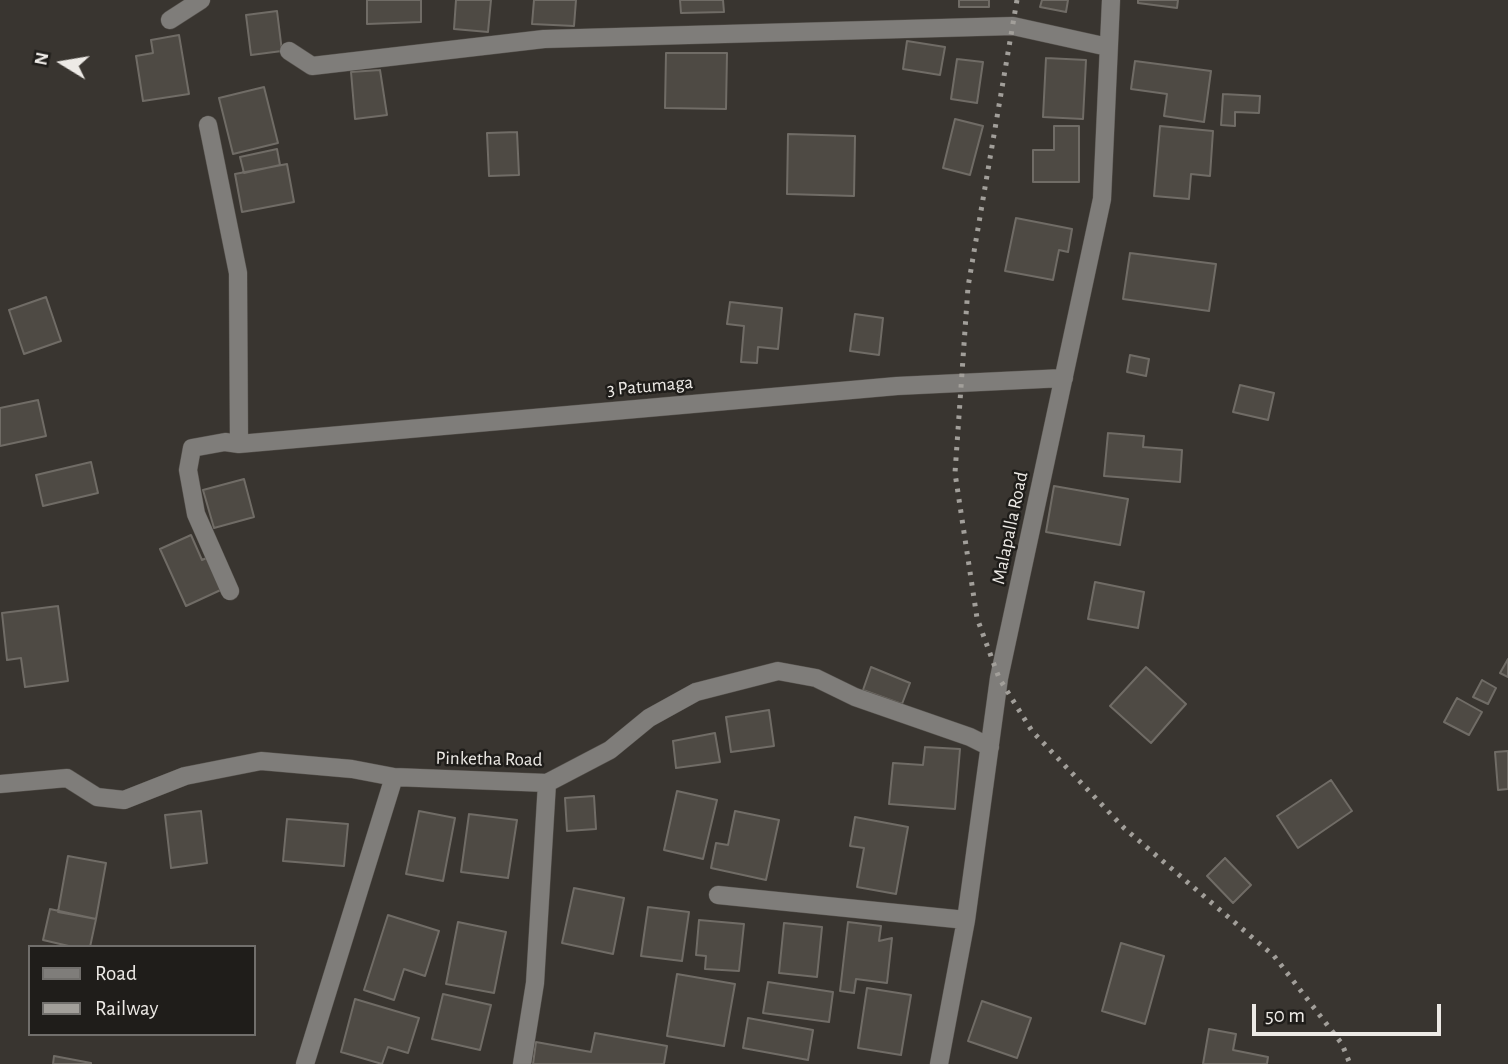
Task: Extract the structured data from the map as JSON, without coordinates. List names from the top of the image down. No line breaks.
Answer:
{"streets":{"street":["3 Patumaga","Malapalla Road","Pinketha Road"]},"crossings":[["3 Patumaga","Malapalla Road"],["Malapalla Road","Pinketha Road"]],"legend":["Road","Railway"],"scale_bar":"50 m","north":"left"}
